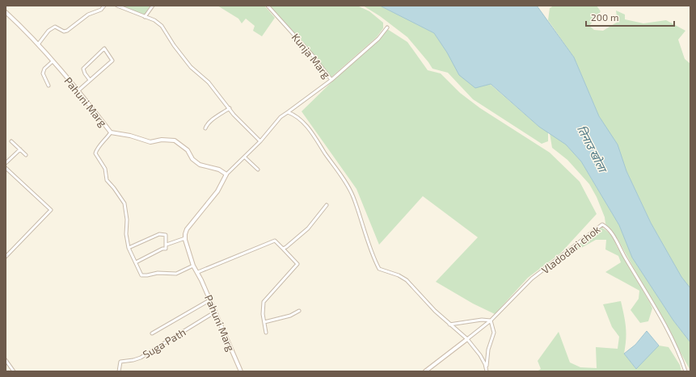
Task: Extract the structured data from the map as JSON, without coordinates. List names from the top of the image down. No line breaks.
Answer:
{"streets":{"street":["Kunja Marg","Pahuni Marg","Vladodari chok","Suga Path"]},"crossings":[["Kunja Marg","Pahuni Marg"],["Pahuni Marg","Suga Path"]],"water":["तिनाउ खोला"],"scale_bar":"200 m"}
